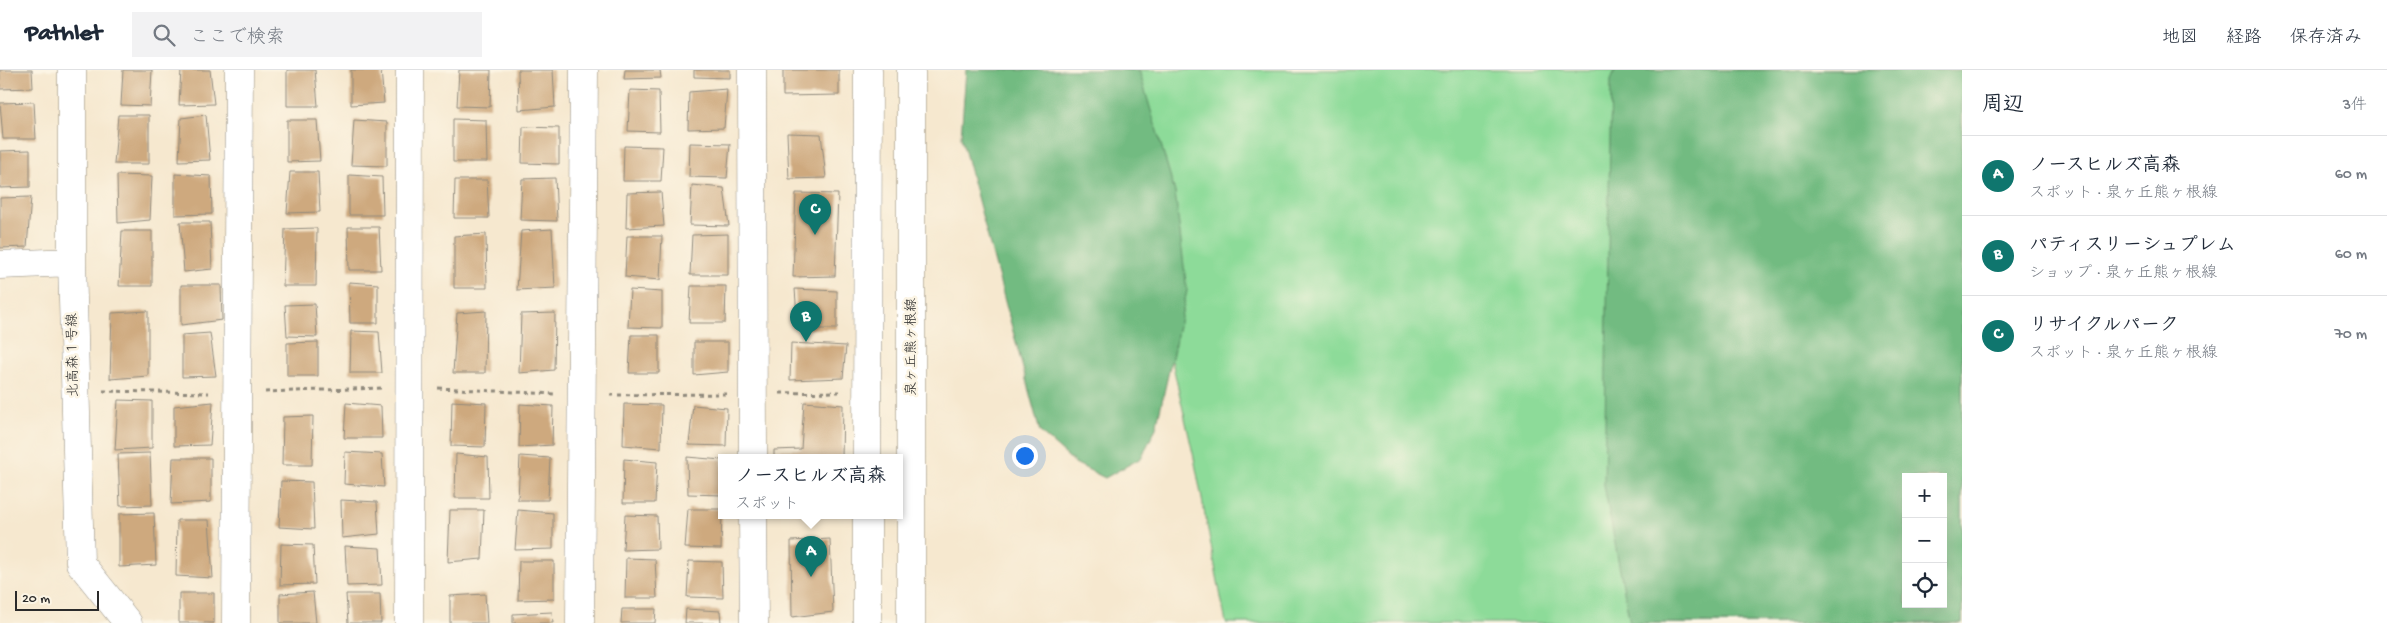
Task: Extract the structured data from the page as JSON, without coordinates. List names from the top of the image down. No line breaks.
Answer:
{"streets":{"street":["泉ヶ丘熊ヶ根線","北高森１号線"]},"scale_bar":"20 m","page":{"header":"Pathlet","search":"ここで検索","nav":["地図","経路","保存済み"],"heading":["周辺","3件"],"list":[{"mark":"A","name":"ノースヒルズ高森","note":"スポット · 泉ヶ丘熊ヶ根線","value":"60 m"},{"mark":"B","name":"パティスリーシュプレム","note":"ショップ · 泉ヶ丘熊ヶ根線","value":"60 m"},{"mark":"C","name":"リサイクルパーク","note":"スポット · 泉ヶ丘熊ヶ根線","value":"70 m"}],"pins":["C","B","A"],"popup":["ノースヒルズ高森","スポット"],"map_buttons":["+","−"],"scale":"20 m"}}
